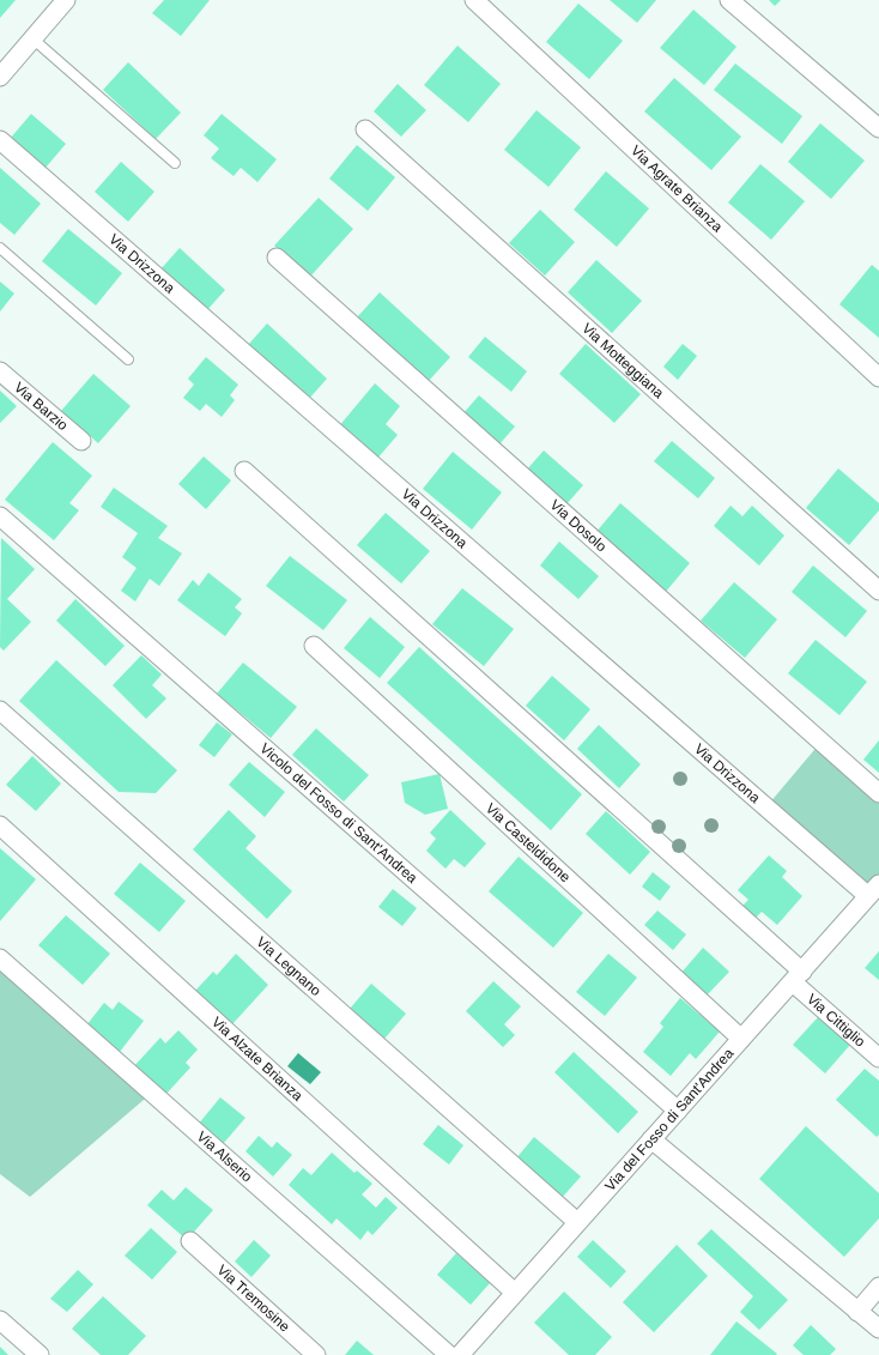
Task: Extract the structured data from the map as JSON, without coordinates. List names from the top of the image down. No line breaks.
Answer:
{"streets":{"street":["Via Agrate Brianza","Via Drizzona","Via Motteggiana","Via Barzio","Via Dosolo","Vicolo del Fosso di Sant'Andrea","Via Casteldidone","Via Legnano","Via Cittiglio","Via Alzate Brianza","Via del Fosso di Sant'Andrea","Via Alserio","Via Tremosine"]},"crossings":[["Via Drizzona","Via del Fosso di Sant'Andrea"],["Vicolo del Fosso di Sant'Andrea","Via del Fosso di Sant'Andrea"],["Via Casteldidone","Via del Fosso di Sant'Andrea"],["Via Legnano","Via del Fosso di Sant'Andrea"],["Via Cittiglio","Via del Fosso di Sant'Andrea"],["Via Alzate Brianza","Via del Fosso di Sant'Andrea"]]}
